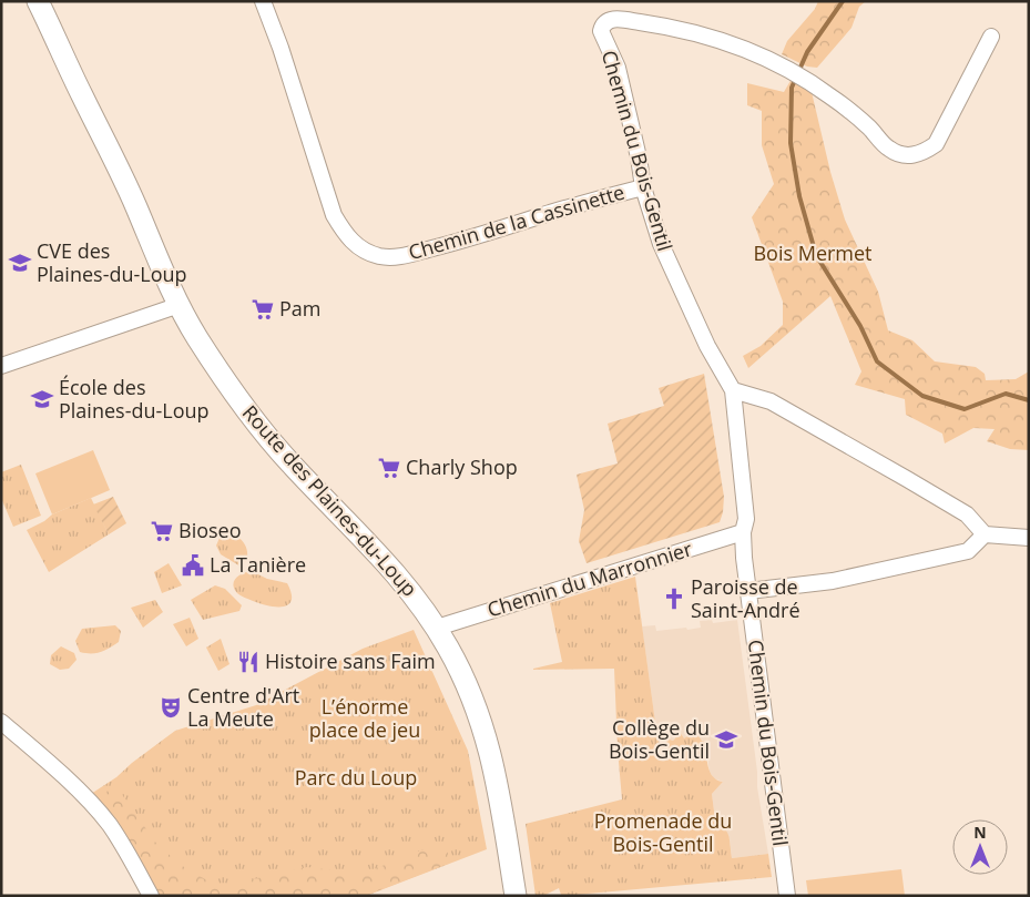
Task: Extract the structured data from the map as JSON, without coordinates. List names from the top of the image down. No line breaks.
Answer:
{"streets":{"main road":["Route des Plaines-du-Loup"],"street":["Chemin du Bois-Gentil","Chemin de la Cassinette","Chemin du Marronnier"]},"crossings":[["Chemin du Bois-Gentil","Chemin de la Cassinette"],["Chemin du Bois-Gentil","Chemin du Marronnier"],["Route des Plaines-du-Loup","Chemin du Marronnier"]],"parks":["Bois Mermet","L’énorme place de jeu","Parc du Loup","Promenade du Bois-Gentil"],"places":{"school or university":["CVE des Plaines-du-Loup","École des Plaines-du-Loup","Collège du Bois-Gentil"],"supermarket":["Pam","Charly Shop","Bioseo"],"public building":["La Tanière"],"church":["Paroisse de Saint-André"],"restaurant":["Histoire sans Faim"],"theatre":["Centre d'Art La Meute"]},"north":"top"}
